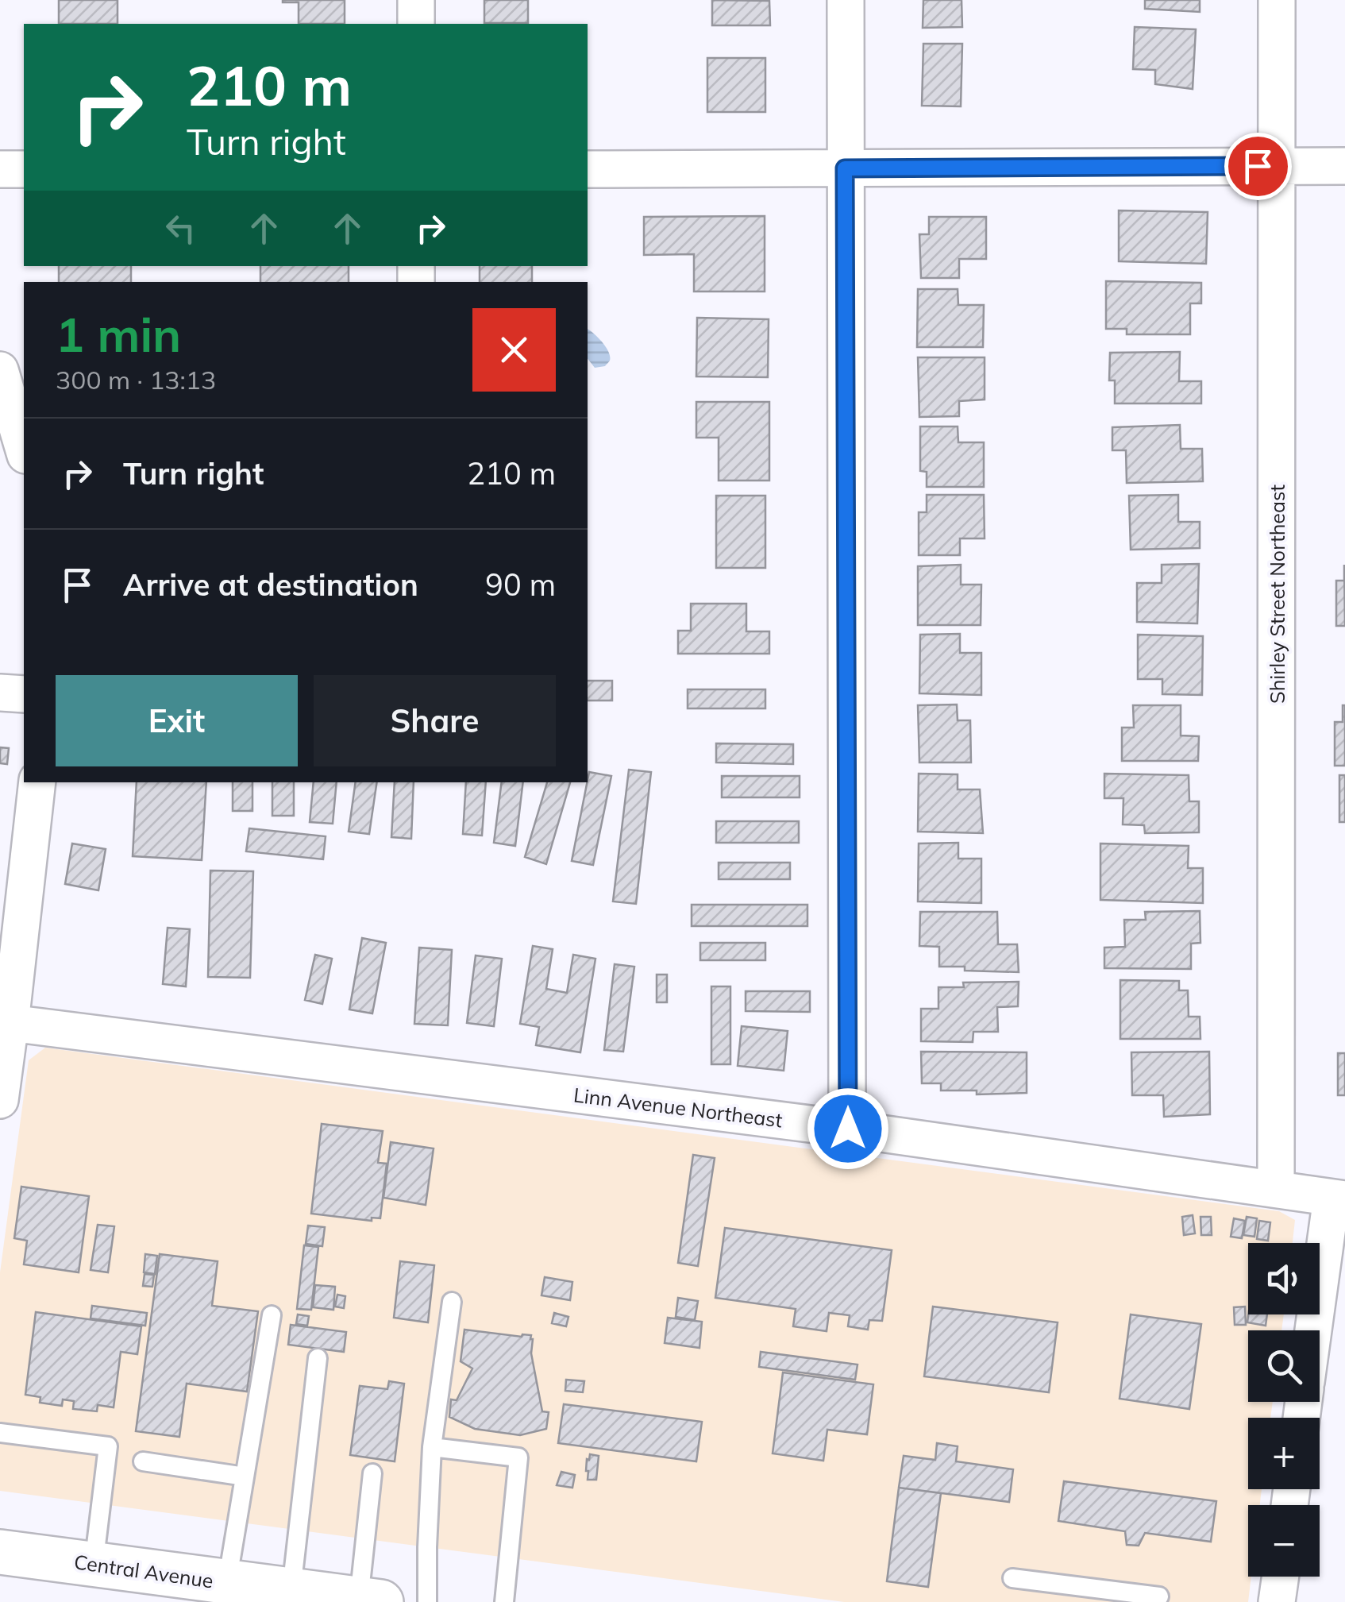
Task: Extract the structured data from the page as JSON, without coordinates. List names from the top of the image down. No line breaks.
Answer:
{"streets":{"main road":["Central Avenue"],"street":["Shirley Street Northeast","Linn Avenue Northeast"]},"crossings":[["Shirley Street Northeast","Linn Avenue Northeast"]],"page":{"turn":["210 m","Turn right"],"heading":["1 min","300 m · 13:13"],"list":[{"name":"Turn right","value":"210 m"},{"name":"Arrive at destination","value":"90 m"}],"buttons":["Exit","Share"],"map_buttons":["+","−"]}}
